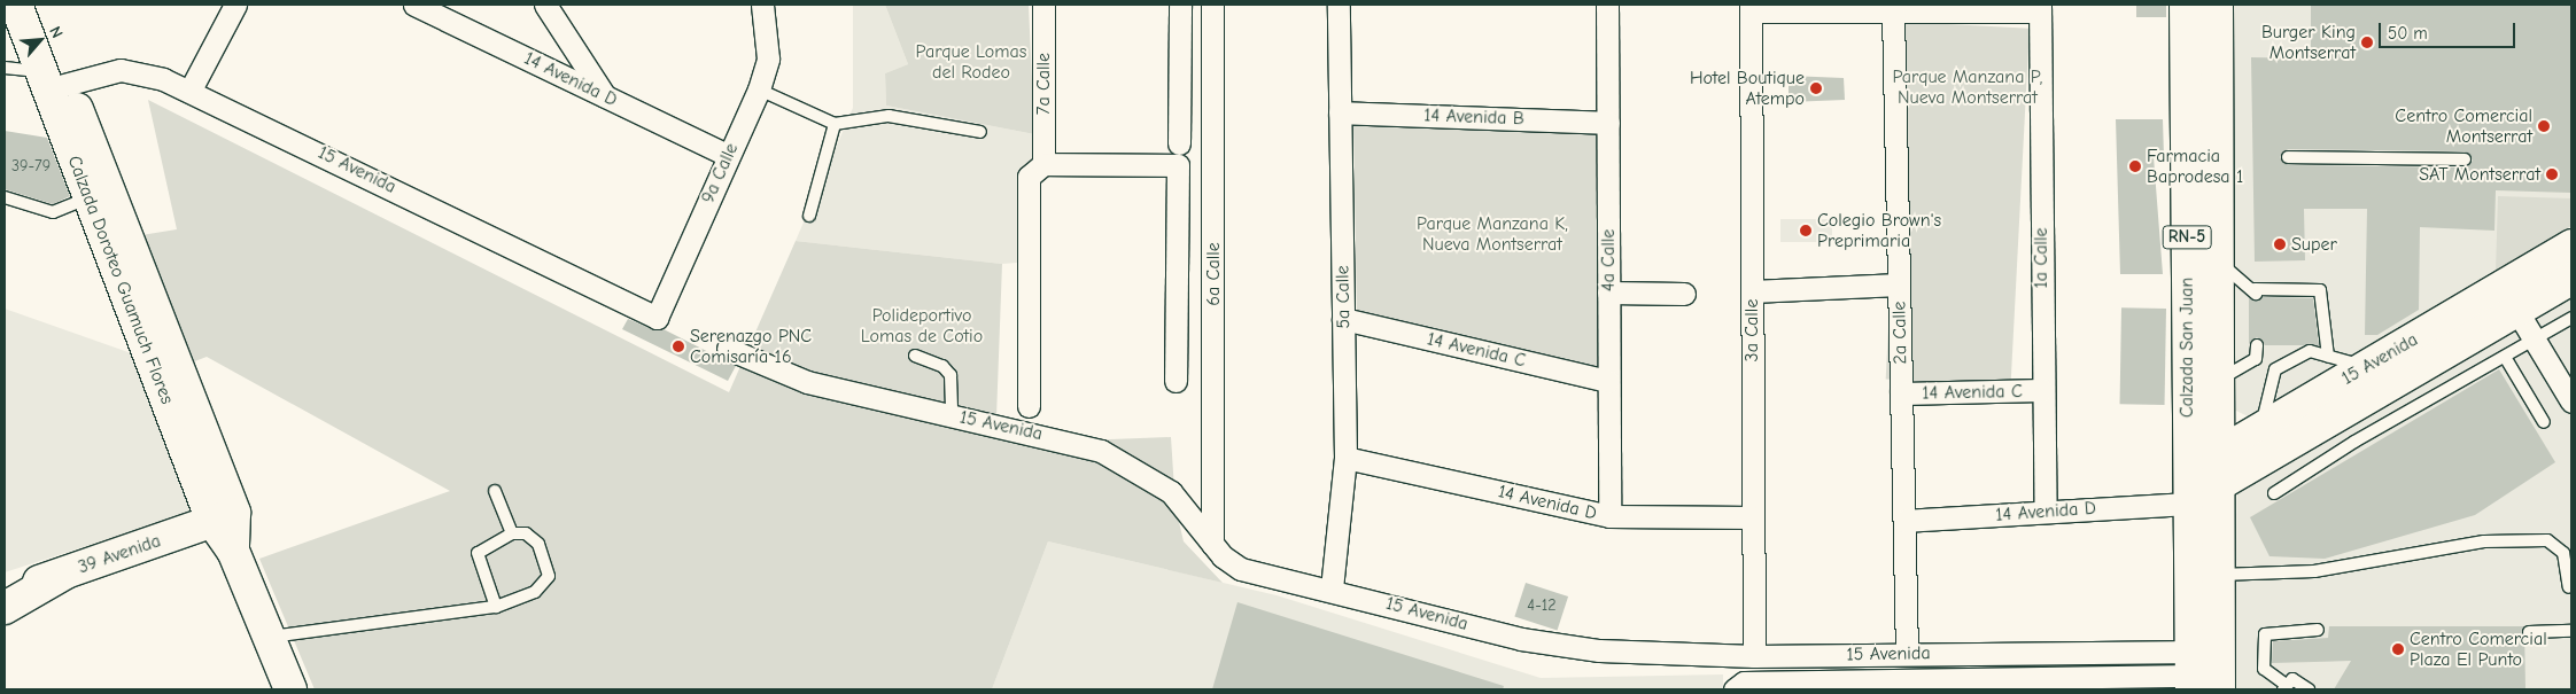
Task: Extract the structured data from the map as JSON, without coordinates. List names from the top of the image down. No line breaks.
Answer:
{"streets":{"main road":["15 Avenida","RN-5","Calzada Doroteo Guamuch Flores","Calzada San Juan","39 Avenida"],"street":["14 Avenida D","7a Calle","14 Avenida B","9a Calle","1a Calle","4a Calle","6a Calle","5a Calle","3a Calle","2a Calle","14 Avenida C"]},"crossings":[["14 Avenida D","15 Avenida"],["14 Avenida D","9a Calle"],["14 Avenida D","1a Calle"],["14 Avenida D","4a Calle"],["14 Avenida D","5a Calle"],["14 Avenida D","3a Calle"],["14 Avenida D","2a Calle"],["14 Avenida D","Calzada San Juan"],["14 Avenida B","4a Calle"],["14 Avenida B","5a Calle"],["15 Avenida","9a Calle"],["15 Avenida","6a Calle"],["15 Avenida","Calzada Doroteo Guamuch Flores"],["15 Avenida","5a Calle"],["15 Avenida","3a Calle"],["15 Avenida","2a Calle"],["15 Avenida","Calzada San Juan"],["1a Calle","14 Avenida C"],["4a Calle","14 Avenida C"],["Calzada Doroteo Guamuch Flores","39 Avenida"],["5a Calle","14 Avenida C"],["2a Calle","14 Avenida C"]],"parks":["Parque Lomas del Rodeo","Parque Manzana P, Nueva Montserrat","Parque Manzana K, Nueva Montserrat","Polideportivo Lomas de Cotio"],"places":["Burger King Montserrat","Hotel Boutique Atempo","Centro Comercial Montserrat","Farmacia Baprodesa 1","SAT Montserrat","Colegio Brown's Preprimaria","Super","Serenazgo PNC Comisaría 16","Centro Comercial Plaza El Punto"],"house_numbers":["39-79","4-12"],"scale_bar":"50 m","north":"top right"}
